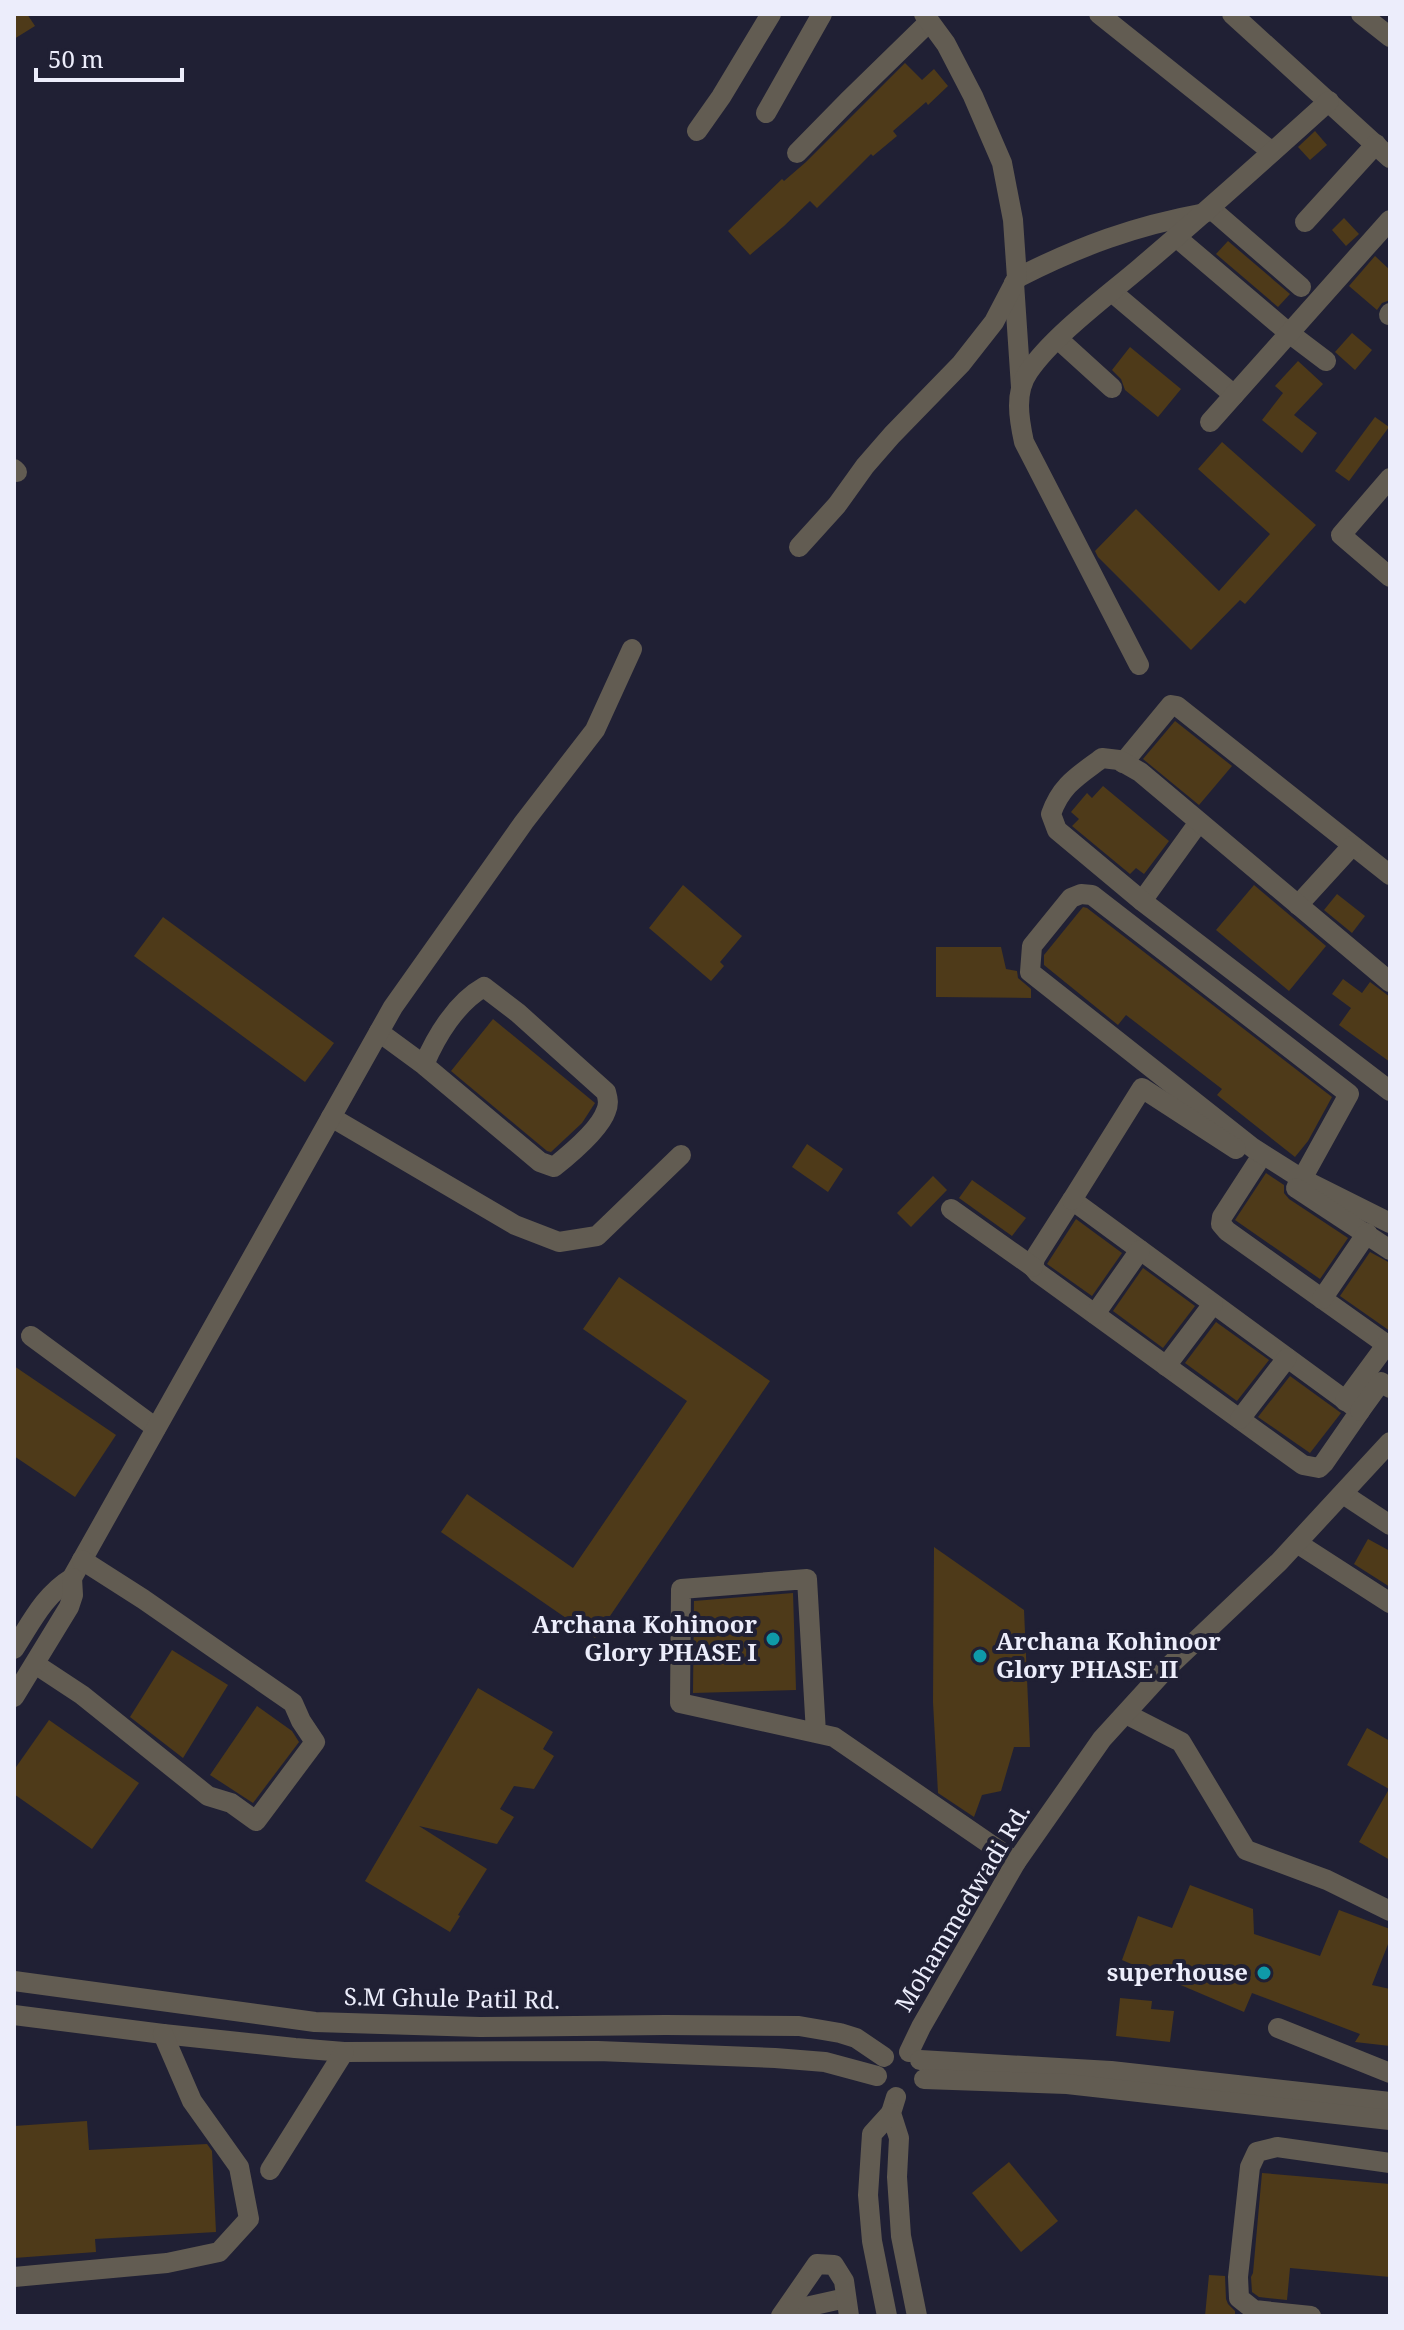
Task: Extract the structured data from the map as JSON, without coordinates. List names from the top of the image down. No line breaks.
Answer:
{"streets":{"street":["Mohammedwadi Rd.","S.M Ghule Patil Rd."]},"crossings":[["Mohammedwadi Rd.","S.M Ghule Patil Rd."]],"places":["Archana Kohinoor Glory PHASE I","Archana Kohinoor Glory PHASE II","superhouse"],"scale_bar":"50 m"}
